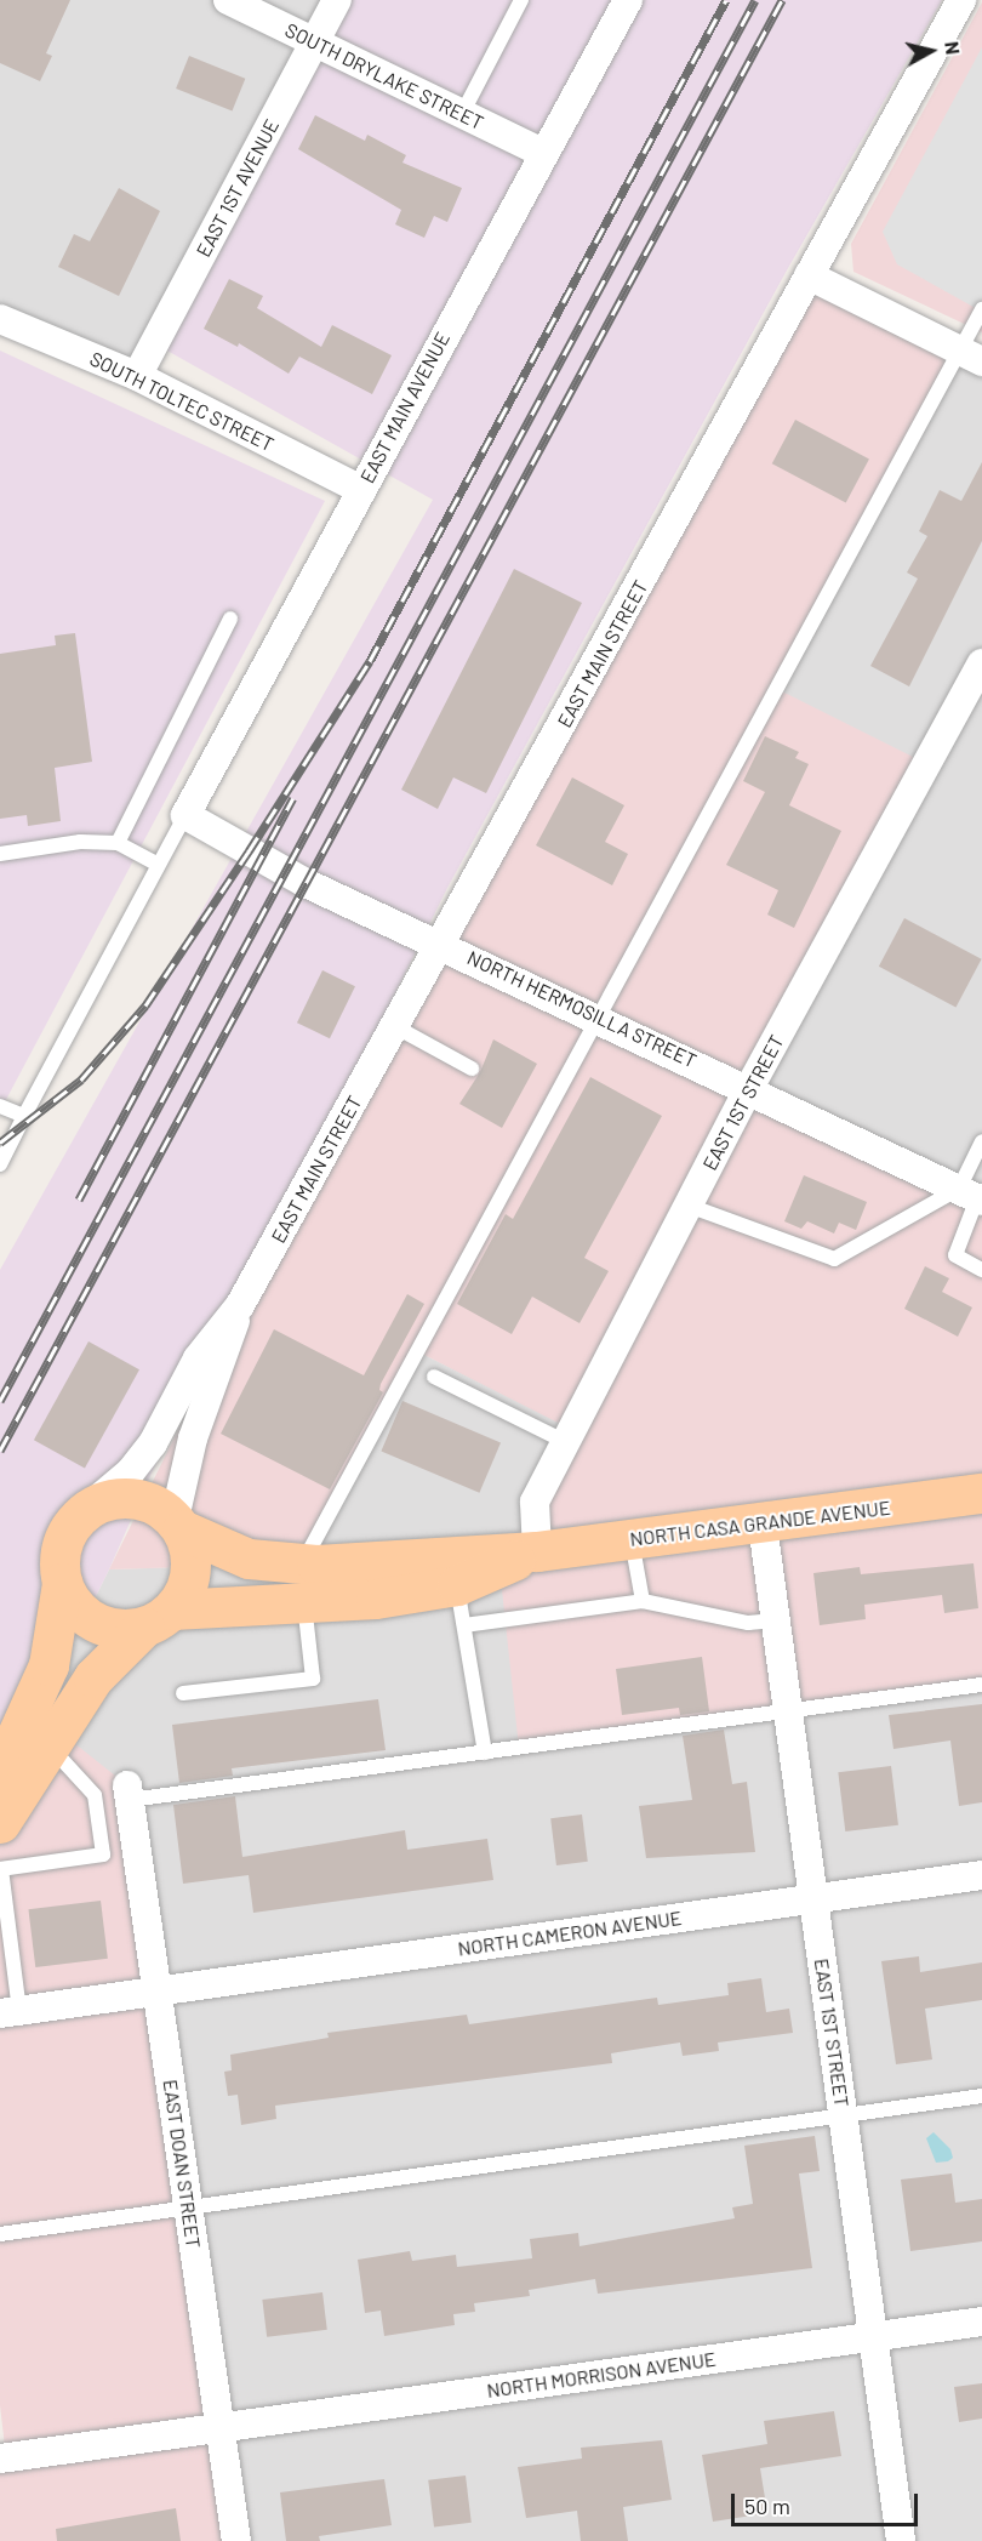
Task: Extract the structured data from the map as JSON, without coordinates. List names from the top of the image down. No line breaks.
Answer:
{"streets":{"main road":["NORTH CASA GRANDE AVENUE"],"street":["SOUTH DRYLAKE STREET","EAST 1ST AVENUE","SOUTH TOLTEC STREET","EAST MAIN AVENUE","EAST MAIN STREET","NORTH HERMOSILLA STREET","EAST 1ST STREET","NORTH CAMERON AVENUE","EAST DOAN STREET","NORTH MORRISON AVENUE"]},"crossings":[["SOUTH DRYLAKE STREET","EAST 1ST AVENUE"],["SOUTH DRYLAKE STREET","EAST MAIN AVENUE"],["EAST 1ST AVENUE","SOUTH TOLTEC STREET"],["SOUTH TOLTEC STREET","EAST MAIN AVENUE"],["EAST MAIN AVENUE","NORTH HERMOSILLA STREET"],["EAST MAIN STREET","NORTH HERMOSILLA STREET"],["EAST MAIN STREET","NORTH CASA GRANDE AVENUE"],["NORTH HERMOSILLA STREET","EAST 1ST STREET"],["EAST 1ST STREET","NORTH CASA GRANDE AVENUE"],["EAST 1ST STREET","NORTH CAMERON AVENUE"],["EAST 1ST STREET","NORTH MORRISON AVENUE"],["NORTH CAMERON AVENUE","EAST DOAN STREET"],["EAST DOAN STREET","NORTH MORRISON AVENUE"]],"scale_bar":"50 m","north":"right"}
